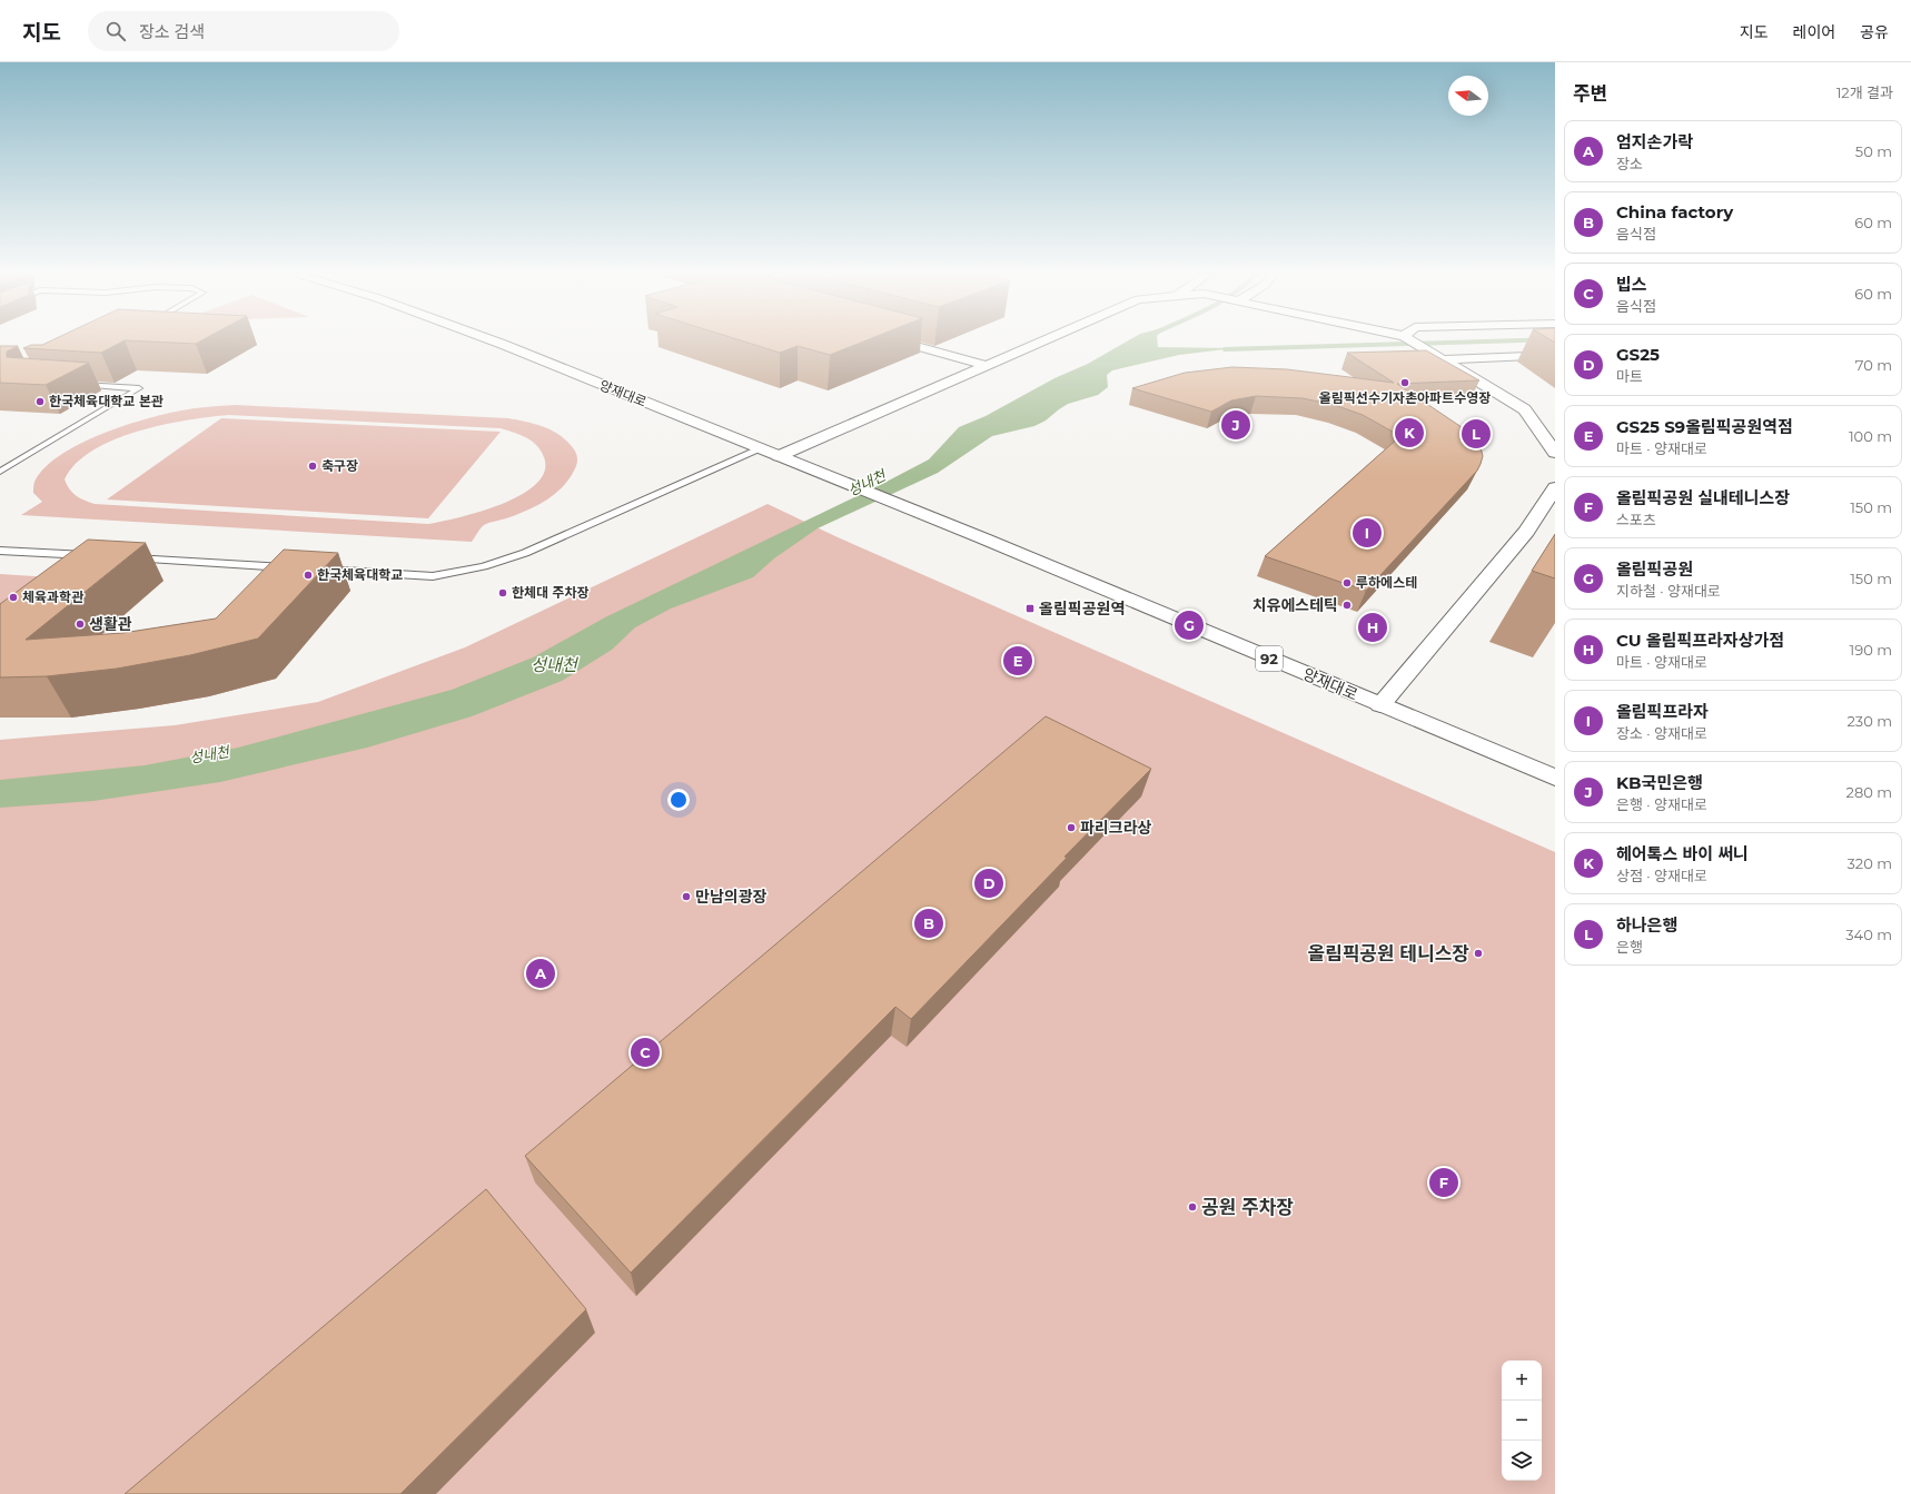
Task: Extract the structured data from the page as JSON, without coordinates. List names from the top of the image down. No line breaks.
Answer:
{"streets":{"street":["양재대로","92"]},"water":["성내천"],"places":{"other":["올림픽선수기자촌아파트수영장","한국체육대학교 본관","축구장","한국체육대학교","루하에스테","한체대 주차장","체육과학관","치유에스테틱","생활관","파리크라상","만남의광장","올림픽공원 테니스장","공원 주차장"],"transit":["올림픽공원역"]},"north":"left","page":{"header":"지도","search":"장소 검색","nav":["지도","레이어","공유"],"heading":["주변","12개 결과"],"list":[{"mark":"A","name":"엄지손가락","note":"장소","value":"50 m"},{"mark":"B","name":"China factory","note":"음식점","value":"60 m"},{"mark":"C","name":"빕스","note":"음식점","value":"60 m"},{"mark":"D","name":"GS25","note":"마트","value":"70 m"},{"mark":"E","name":"GS25 S9올림픽공원역점","note":"마트 · 양재대로","value":"100 m"},{"mark":"F","name":"올림픽공원 실내테니스장","note":"스포츠","value":"150 m"},{"mark":"G","name":"올림픽공원","note":"지하철 · 양재대로","value":"150 m"},{"mark":"H","name":"CU 올림픽프라자상가점","note":"마트 · 양재대로","value":"190 m"},{"mark":"I","name":"올림픽프라자","note":"장소 · 양재대로","value":"230 m"},{"mark":"J","name":"KB국민은행","note":"은행 · 양재대로","value":"280 m"},{"mark":"K","name":"헤어톡스 바이 써니","note":"상점 · 양재대로","value":"320 m"},{"mark":"L","name":"하나은행","note":"은행","value":"340 m"}],"pins":["J","K","L","I","G","H","E","D","B","A","C","F"],"map_buttons":["+","−"]}}
